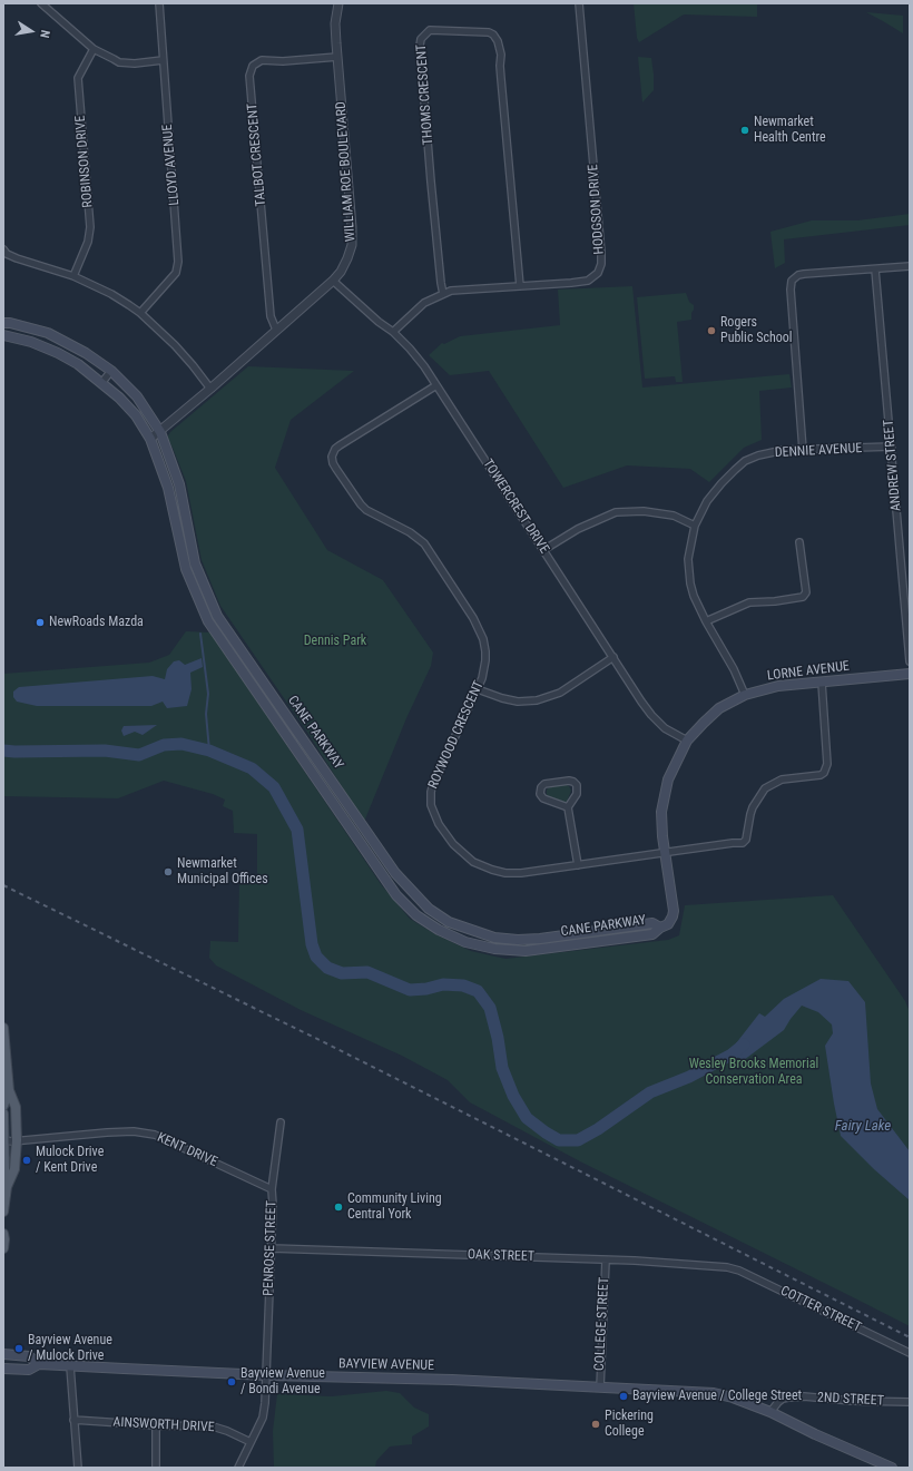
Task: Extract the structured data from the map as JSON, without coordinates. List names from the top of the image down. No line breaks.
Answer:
{"streets":{"main road":["LORNE AVENUE","CANE PARKWAY","BAYVIEW AVENUE"],"street":["THOMS CRESCENT","TALBOT CRESCENT","ROBINSON DRIVE","LLOYD AVENUE","WILLIAM ROE BOULEVARD","HODGSON DRIVE","DENNIE AVENUE","ANDREW STREET","TOWERCREST DRIVE","ROYWOOD CRESCENT","KENT DRIVE","PENROSE STREET","OAK STREET","COTTER STREET","COLLEGE STREET","2ND STREET","AINSWORTH DRIVE"]},"crossings":[["THOMS CRESCENT","HODGSON DRIVE"],["TALBOT CRESCENT","WILLIAM ROE BOULEVARD"],["WILLIAM ROE BOULEVARD","TOWERCREST DRIVE"],["WILLIAM ROE BOULEVARD","CANE PARKWAY"],["HODGSON DRIVE","TOWERCREST DRIVE"],["DENNIE AVENUE","ANDREW STREET"],["DENNIE AVENUE","LORNE AVENUE"],["TOWERCREST DRIVE","LORNE AVENUE"],["TOWERCREST DRIVE","ROYWOOD CRESCENT"],["LORNE AVENUE","CANE PARKWAY"],["LORNE AVENUE","ROYWOOD CRESCENT"],["KENT DRIVE","PENROSE STREET"],["PENROSE STREET","OAK STREET"],["PENROSE STREET","BAYVIEW AVENUE"],["PENROSE STREET","AINSWORTH DRIVE"],["OAK STREET","COTTER STREET"],["OAK STREET","COLLEGE STREET"],["COLLEGE STREET","BAYVIEW AVENUE"],["BAYVIEW AVENUE","2ND STREET"]],"water":["Fairy Lake"],"parks":["Dennis Park","Wesley Brooks Memorial Conservation Area"],"places":["Newmarket Health Centre","Rogers Public School","NewRoads Mazda","Newmarket Municipal Offices","Mulock Drive / Kent Drive","Community Living Central York","Bayview Avenue / Mulock Drive","Bayview Avenue / Bondi Avenue","Bayview Avenue / College Street","Pickering College"],"north":"right"}
